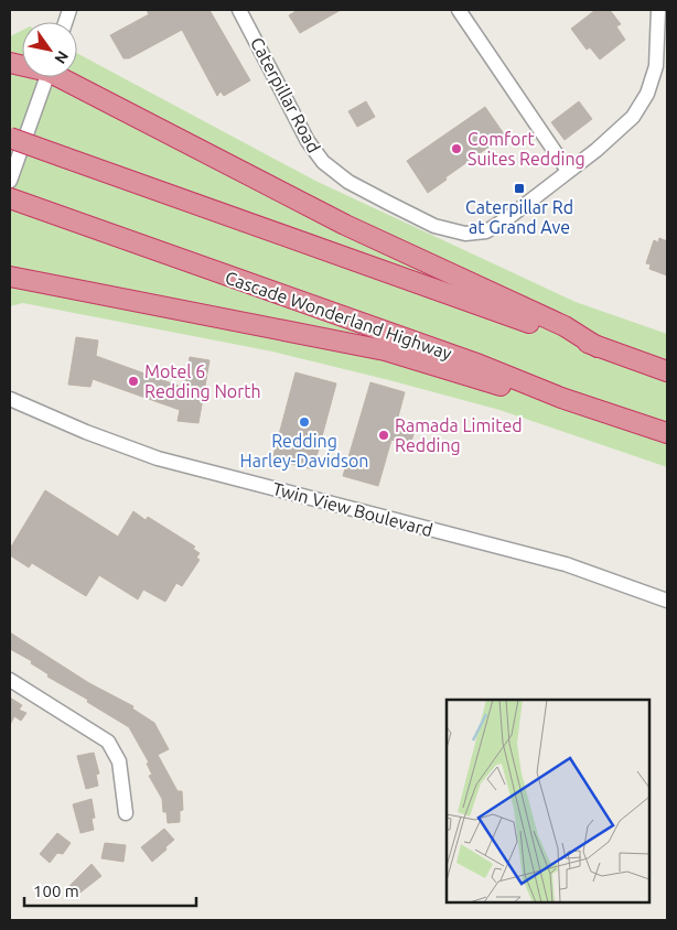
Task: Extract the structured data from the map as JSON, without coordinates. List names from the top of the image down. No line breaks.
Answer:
{"streets":{"highway":["Cascade Wonderland Highway"],"street":["Caterpillar Road","Twin View Boulevard"]},"places":{"other":["Comfort Suites Redding","Motel 6 Redding North","Redding Harley-Davidson","Ramada Limited Redding"],"transit":["Caterpillar Rd at Grand Ave"]},"scale_bar":"100 m","north":"bottom right"}
